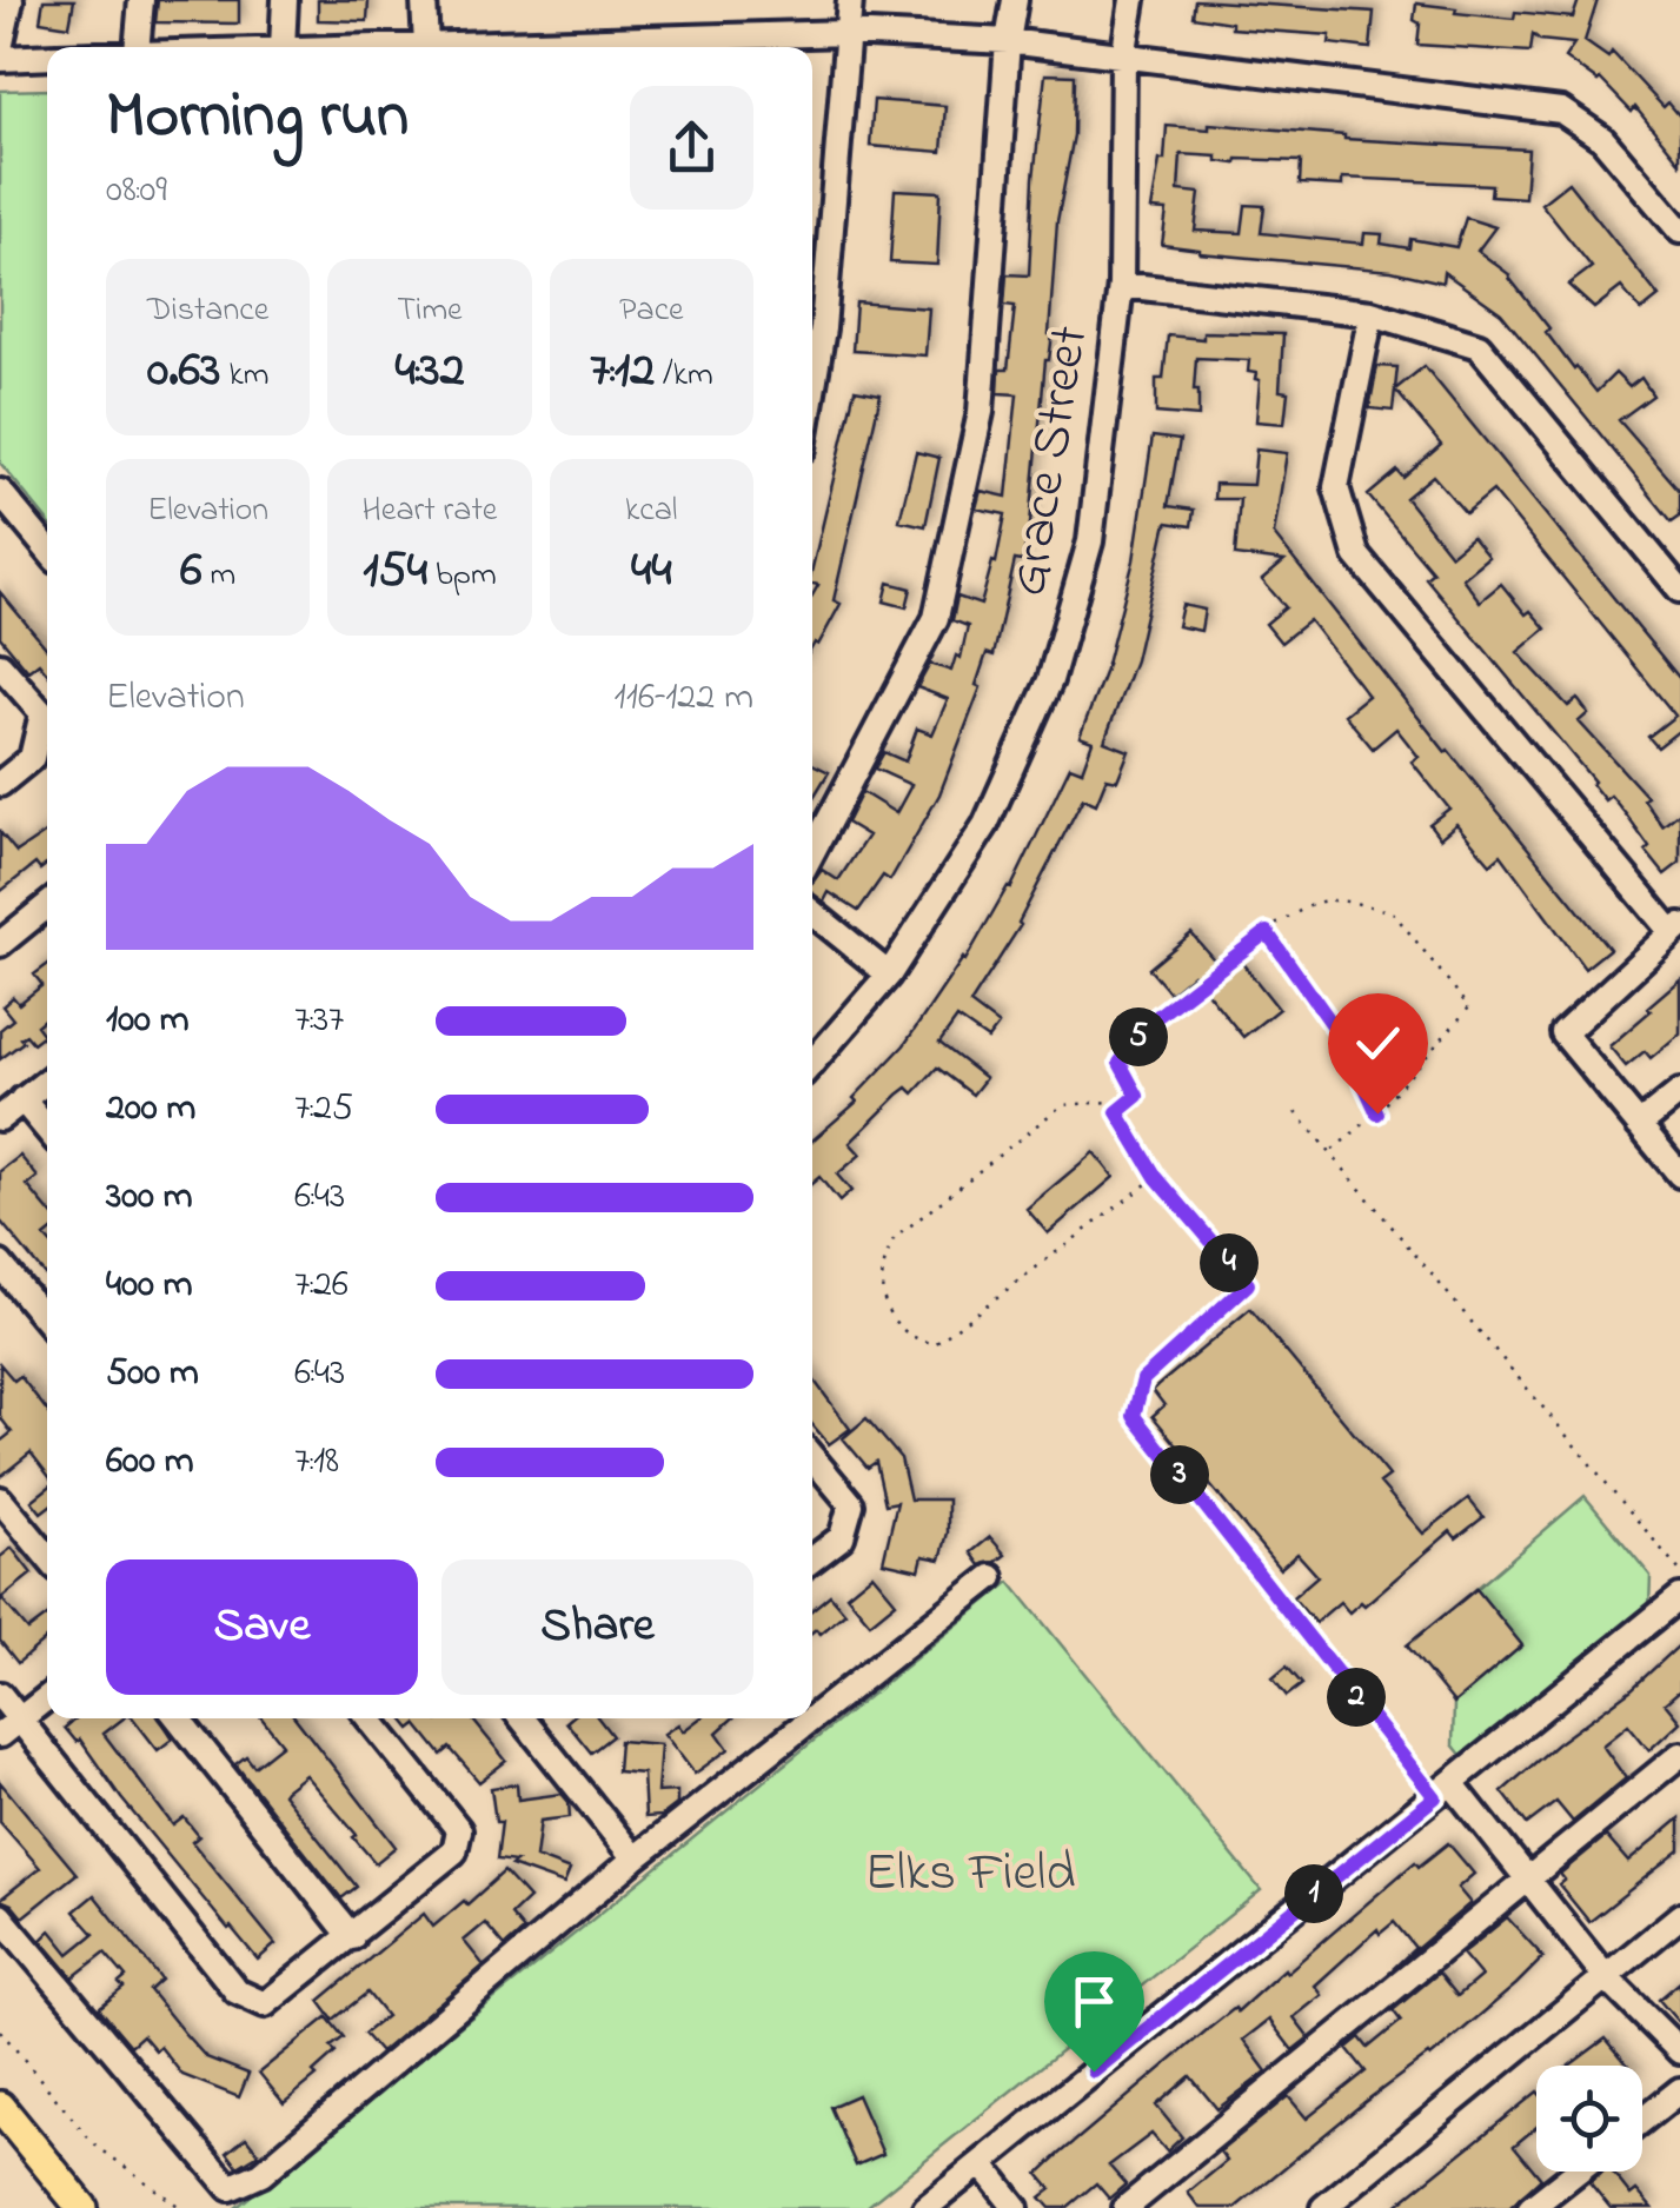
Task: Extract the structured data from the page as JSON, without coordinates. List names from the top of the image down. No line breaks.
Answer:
{"streets":{"street":["Grace Street"]},"parks":["Elks Field"],"page":{"heading":["Morning run","08:09"],"stats":[["Distance","0.63 km"],["Time","4:32"],["Pace","7:12 /km"],["Elevation","6 m"],["Heart rate","154 bpm"],["kcal","44"]],"chart":["Elevation","116–122 m"],"list":[{"name":"100 m","note":"7:37"},{"name":"200 m","note":"7:25"},{"name":"300 m","note":"6:43"},{"name":"400 m","note":"7:26"},{"name":"500 m","note":"6:43"},{"name":"600 m","note":"7:18"}],"pins":["5","4","3","2","1"],"buttons":["Save","Share"]}}
